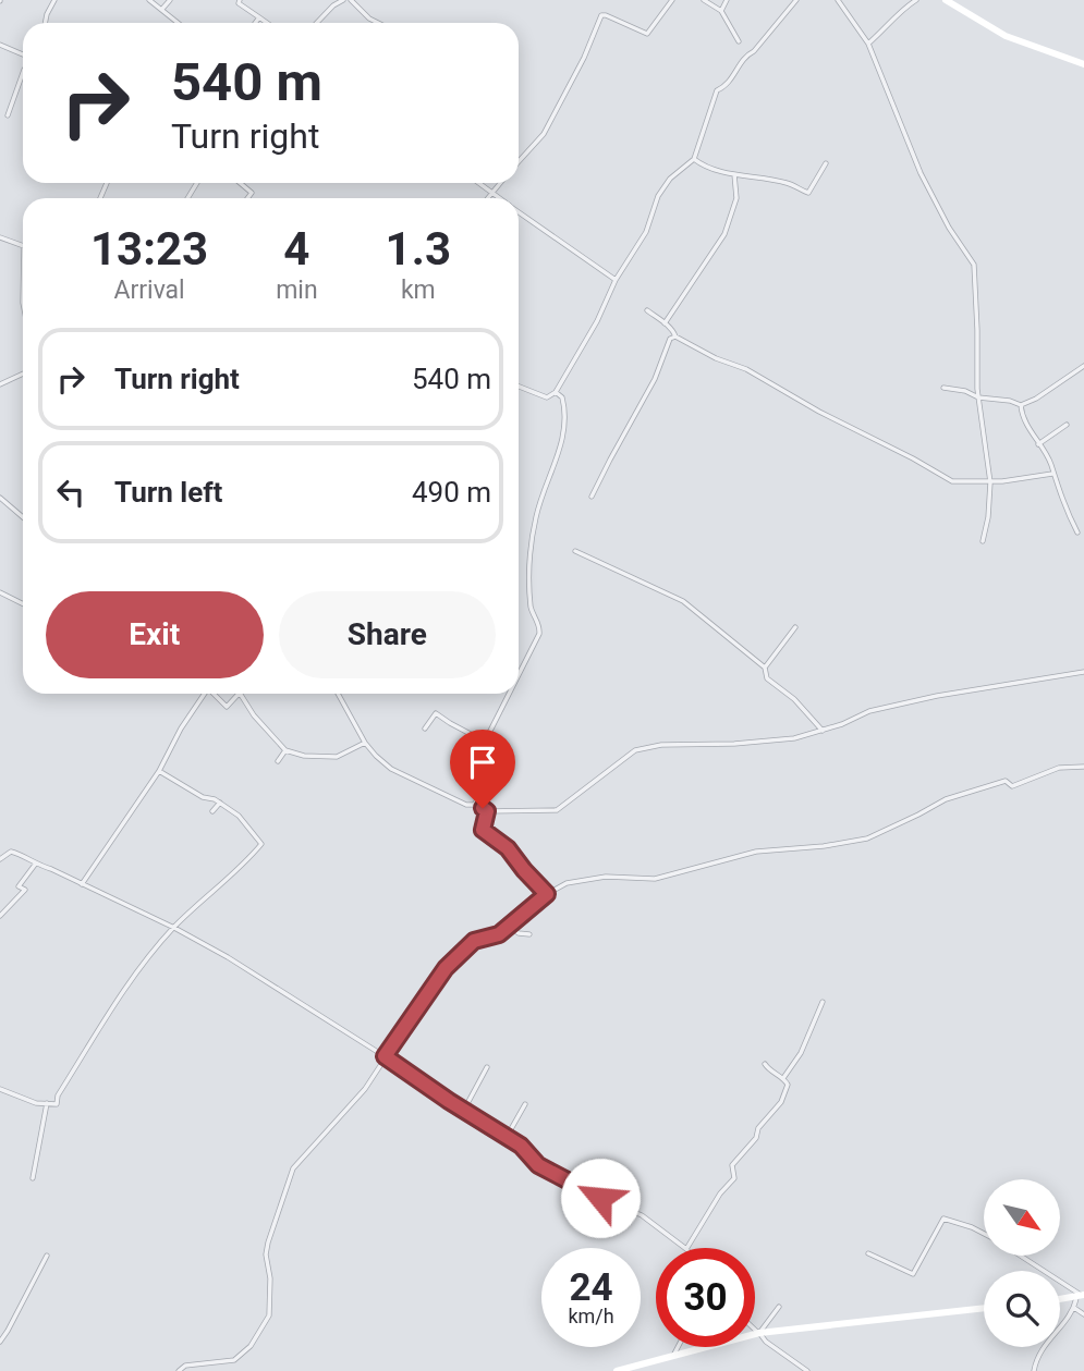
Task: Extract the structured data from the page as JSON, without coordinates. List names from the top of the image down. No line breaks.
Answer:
{"north":"bottom right","page":{"turn":["540 m","Turn right"],"eta":["13:23","Arrival","4","min","1.3","km"],"list":[{"name":"Turn right","value":"540 m"},{"name":"Turn left","value":"490 m"}],"buttons":["Exit","Share"],"speed":"24 km/h","limit":"30"}}
